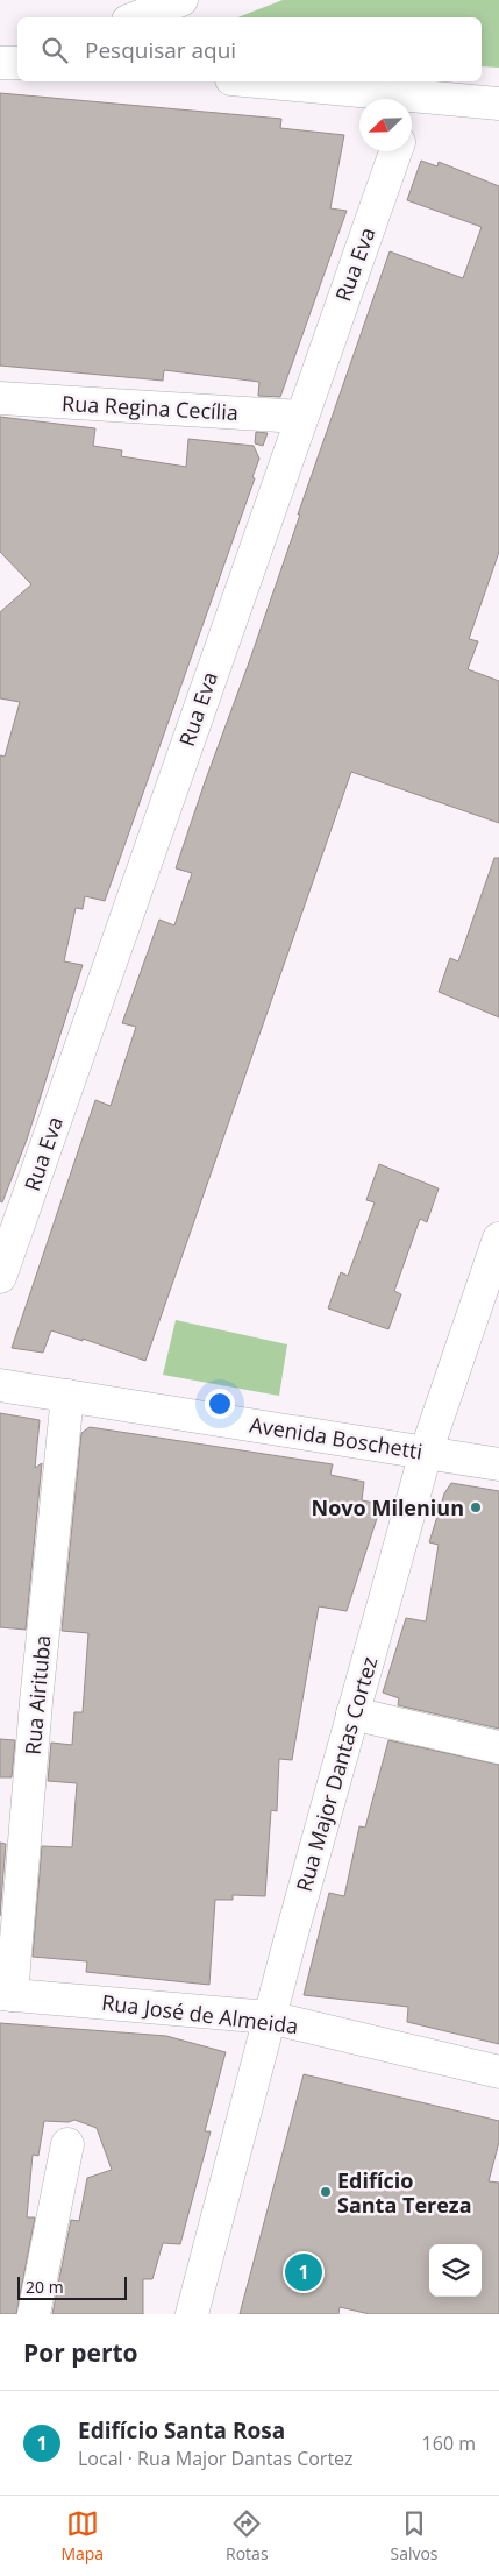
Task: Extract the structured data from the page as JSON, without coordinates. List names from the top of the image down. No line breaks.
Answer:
{"streets":{"street":["Rua Eva","Rua Regina Cecília","Avenida Boschetti","Rua Airituba","Rua Major Dantas Cortez","Rua José de Almeida"]},"crossings":[["Rua Eva","Rua Regina Cecília"],["Avenida Boschetti","Rua Airituba"],["Avenida Boschetti","Rua Major Dantas Cortez"],["Rua Airituba","Rua José de Almeida"],["Rua Major Dantas Cortez","Rua José de Almeida"]],"places":["Novo Mileniun","Edifício Santa Tereza"],"scale_bar":"20 m","north":"bottom left","page":{"search":"Pesquisar aqui","pins":"1","scale":"20 m","heading":"Por perto","list":[{"mark":"1","name":"Edifício Santa Rosa","note":"Local · Rua Major Dantas Cortez","value":"160 m"}],"nav":["Mapa","Rotas","Salvos"]}}
